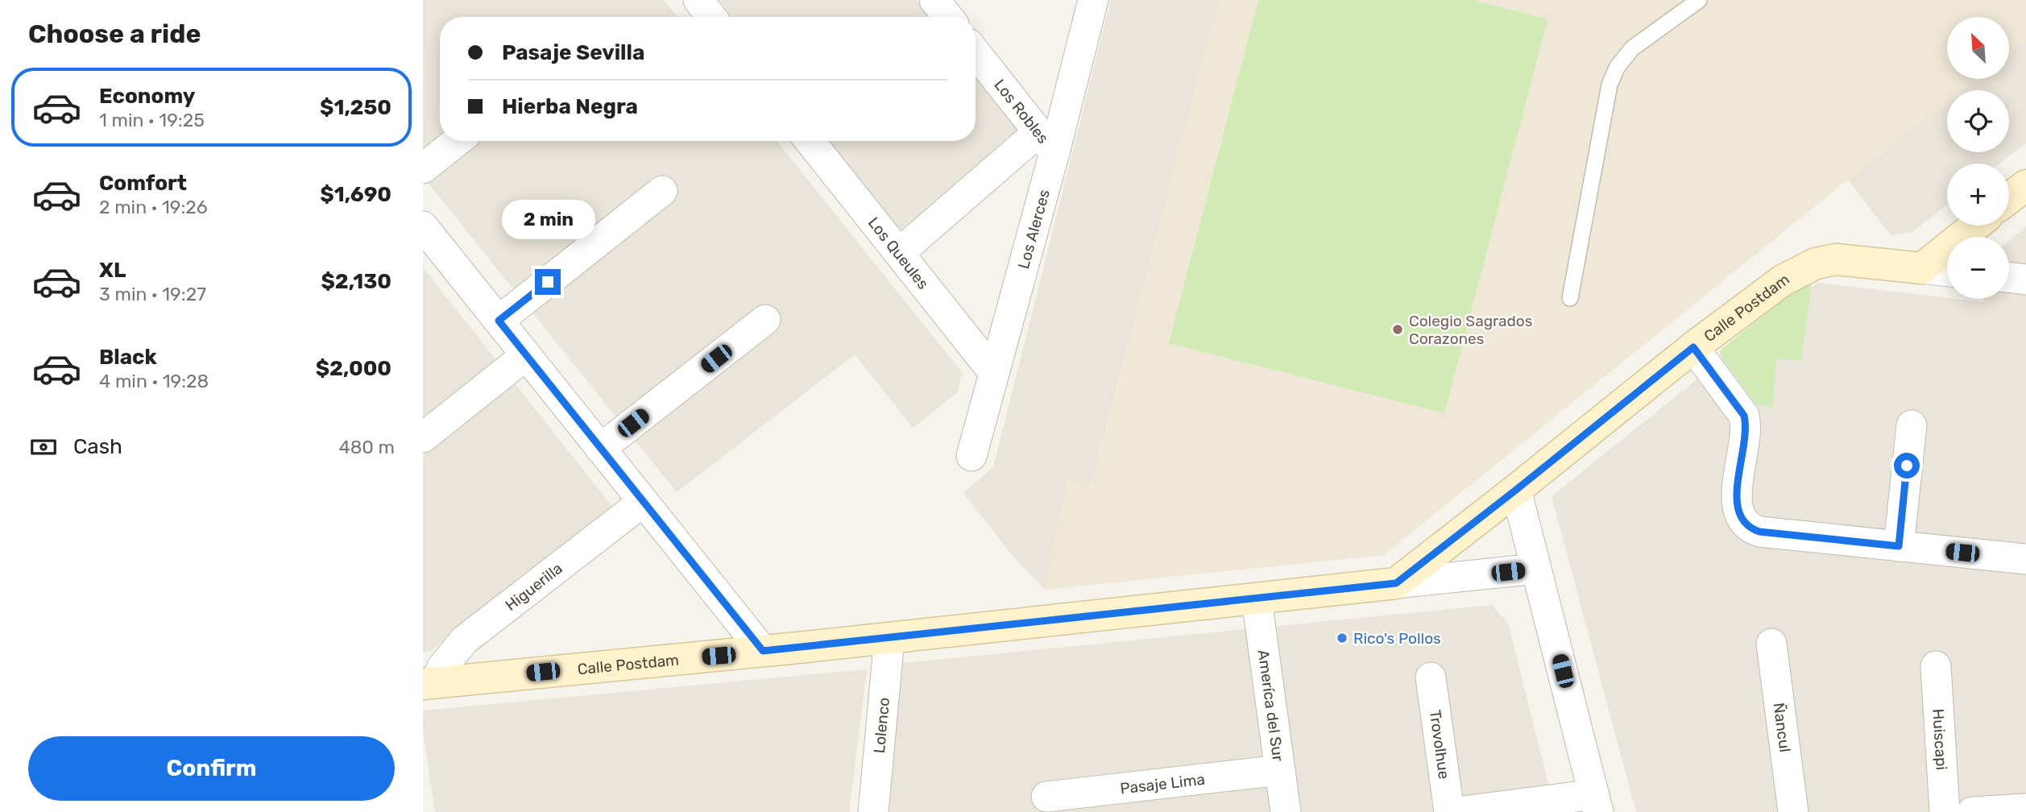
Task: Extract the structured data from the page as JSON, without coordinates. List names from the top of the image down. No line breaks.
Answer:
{"streets":{"street":["Los Robles","Los Alerces","Los Queules","Calle Postdam","Higuerilla","Ameríca del Sur","Lolenco","Ñancul","Huiscapi","Trovolhue","Pasaje Lima"]},"crossings":[["Los Robles","Los Alerces"],["Los Alerces","Los Queules"],["Calle Postdam","Higuerilla"],["Calle Postdam","Ameríca del Sur"],["Calle Postdam","Lolenco"],["Ameríca del Sur","Pasaje Lima"]],"places":["Colegio Sagrados Corazones","Rico's Pollos"],"north":"top left","page":{"heading":"Choose a ride","map_buttons":["+","−"],"banner":["Pasaje Sevilla","Hierba Negra"],"list":[{"name":"Economy","note":"1 min · 19:25","value":"$1,250"},{"name":"Comfort","note":"2 min · 19:26","value":"$1,690"},{"name":"XL","note":"3 min · 19:27","value":"$2,130"},{"name":"Black","note":"4 min · 19:28","value":"$2,000"}],"bubble":"2 min","pay":["Cash","480 m"],"buttons":"Confirm"}}
